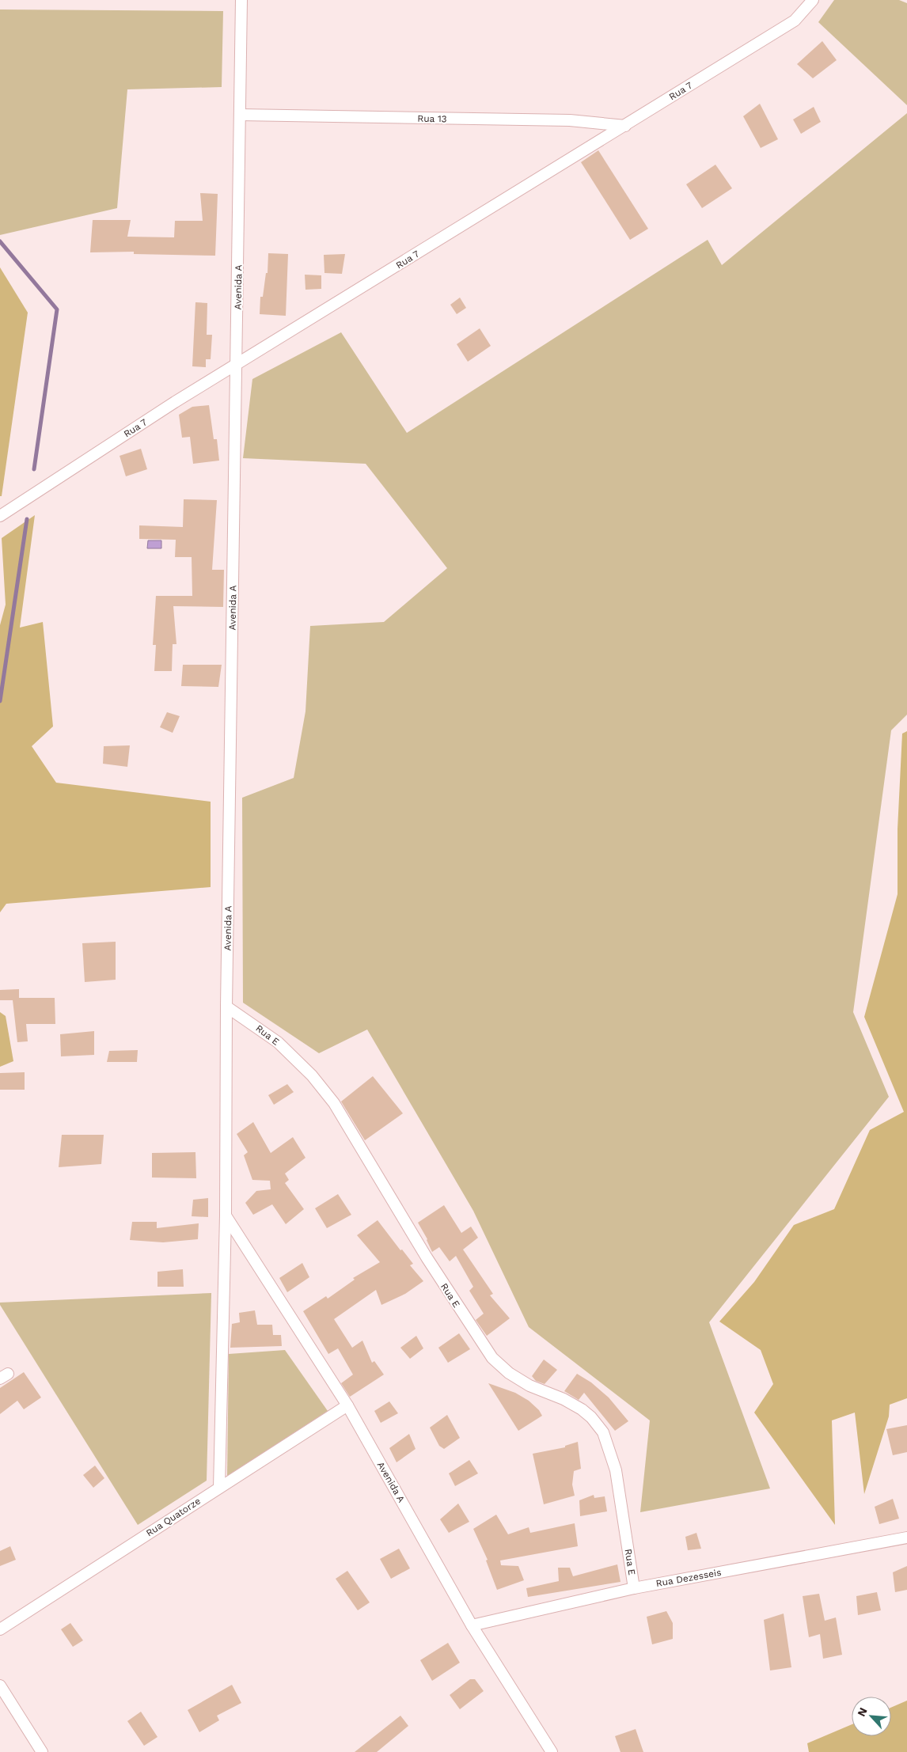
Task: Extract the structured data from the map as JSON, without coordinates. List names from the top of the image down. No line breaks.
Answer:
{"streets":{"street":["Rua 7","Rua 13","Avenida A","Rua E","Rua Quatorze","Rua Dezesseis"]},"crossings":[["Rua 7","Rua 13"],["Rua 7","Avenida A"],["Rua 13","Avenida A"],["Avenida A","Rua E"],["Avenida A","Rua Quatorze"],["Avenida A","Rua Dezesseis"],["Rua E","Rua Dezesseis"]],"north":"top left"}
